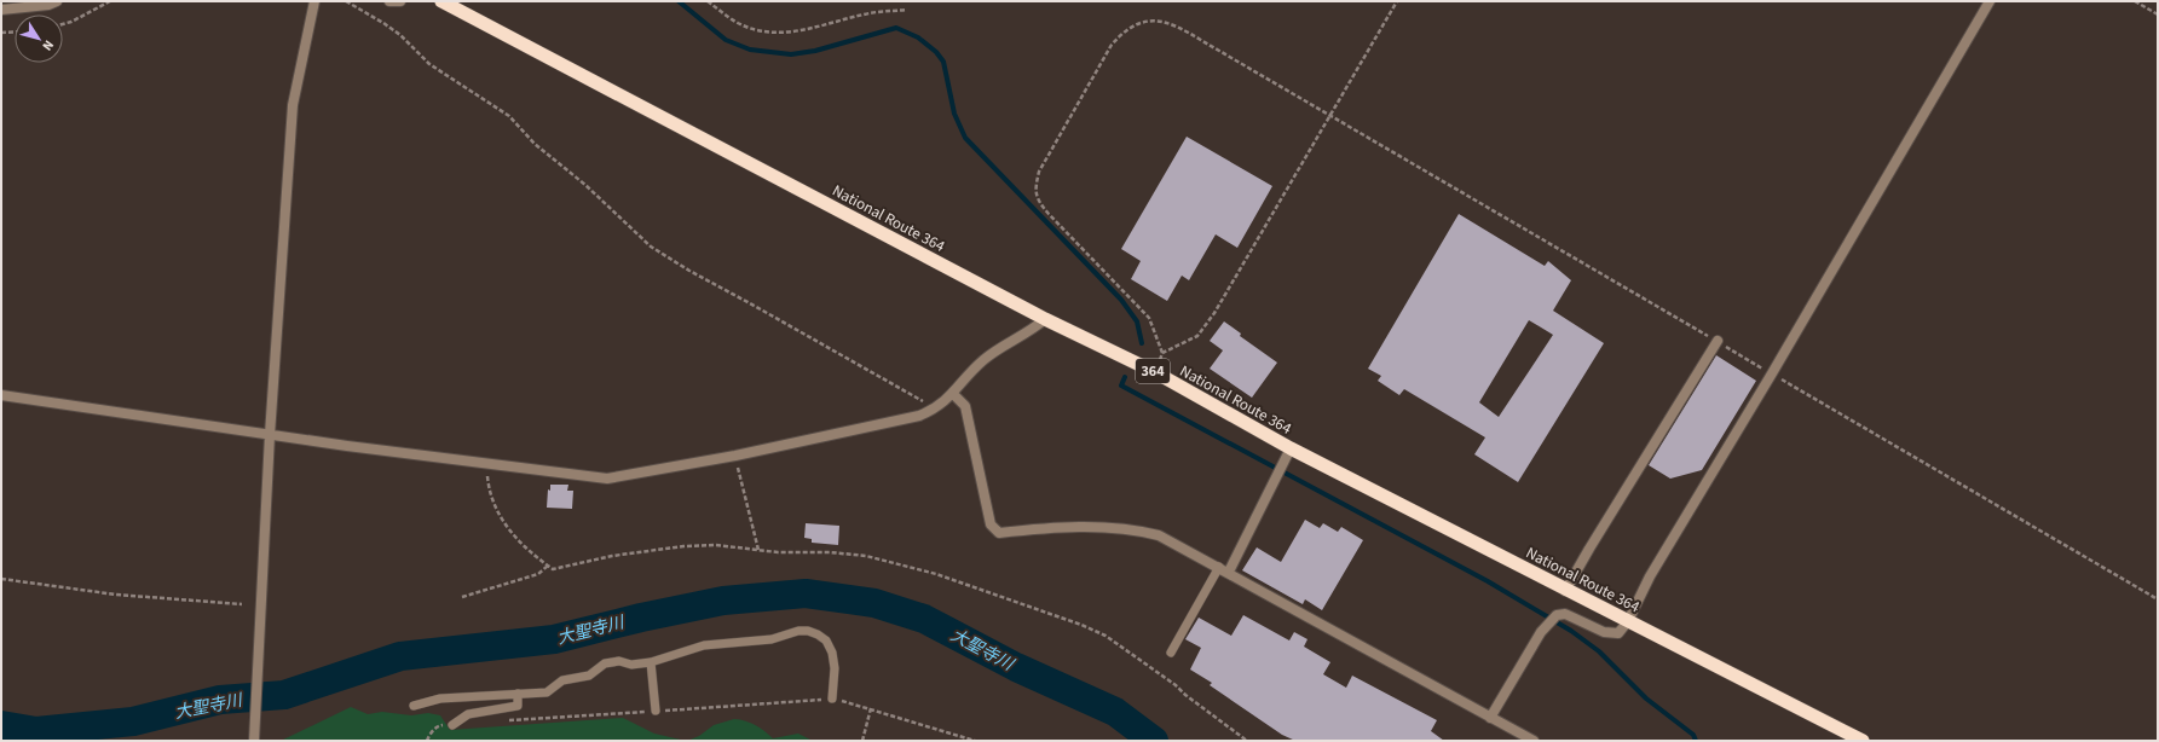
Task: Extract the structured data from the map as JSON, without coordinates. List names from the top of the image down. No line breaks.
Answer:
{"streets":{"highway":["National Route 364","364"]},"water":["大聖寺川"],"north":"bottom right"}
